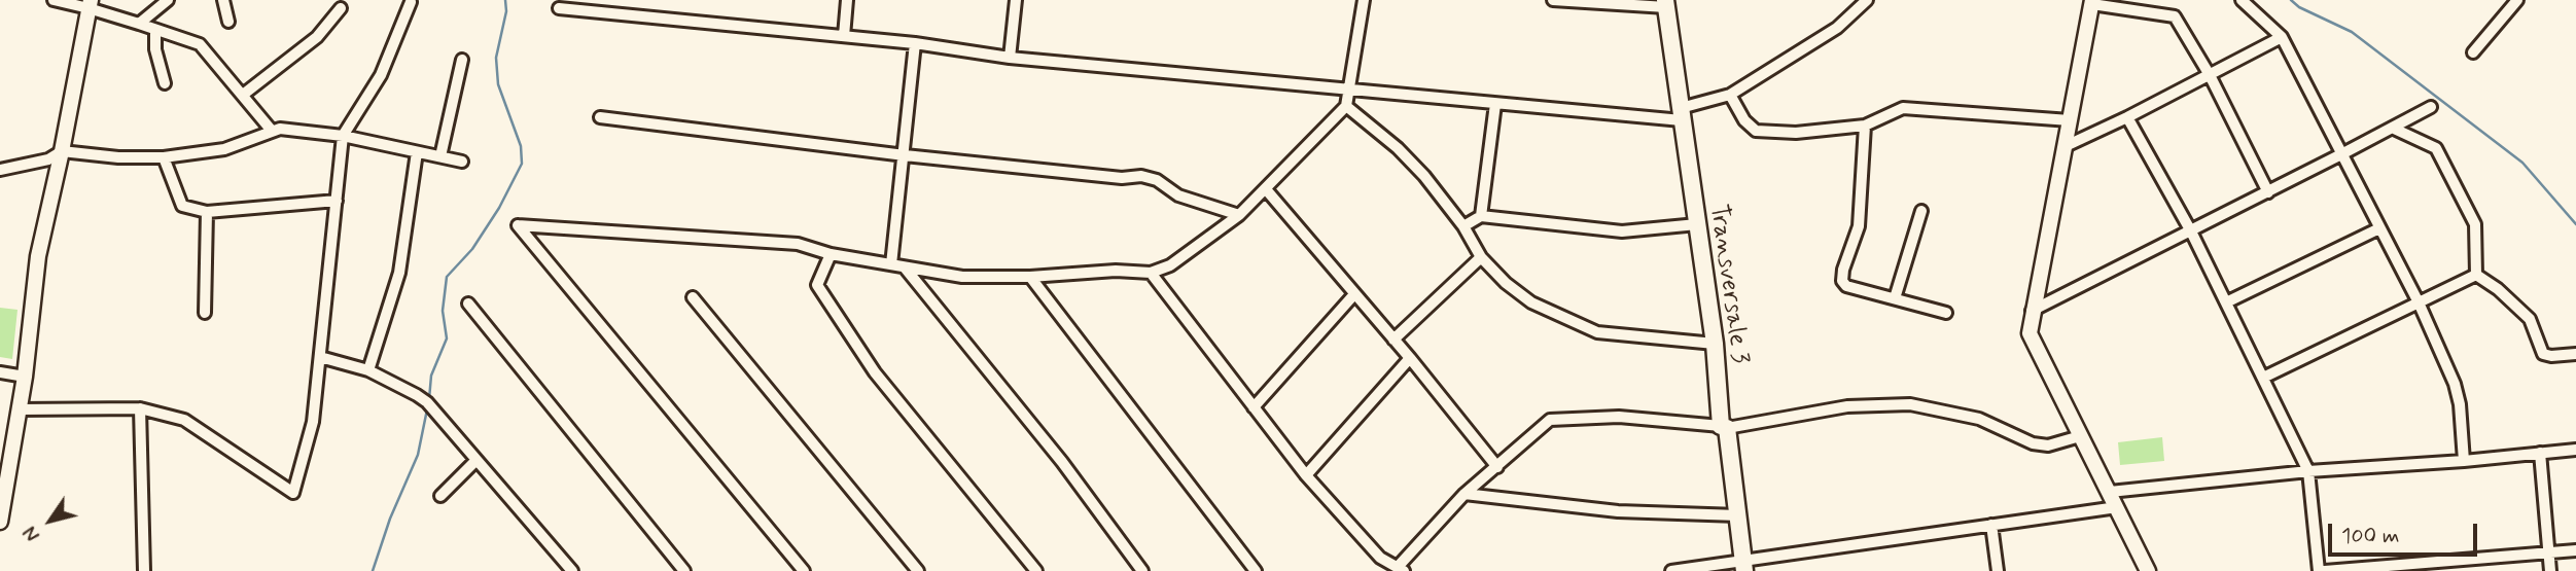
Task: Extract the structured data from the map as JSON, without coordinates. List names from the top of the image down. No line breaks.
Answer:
{"streets":{"main road":["Transversale 3"]},"scale_bar":"100 m","north":"bottom left"}
